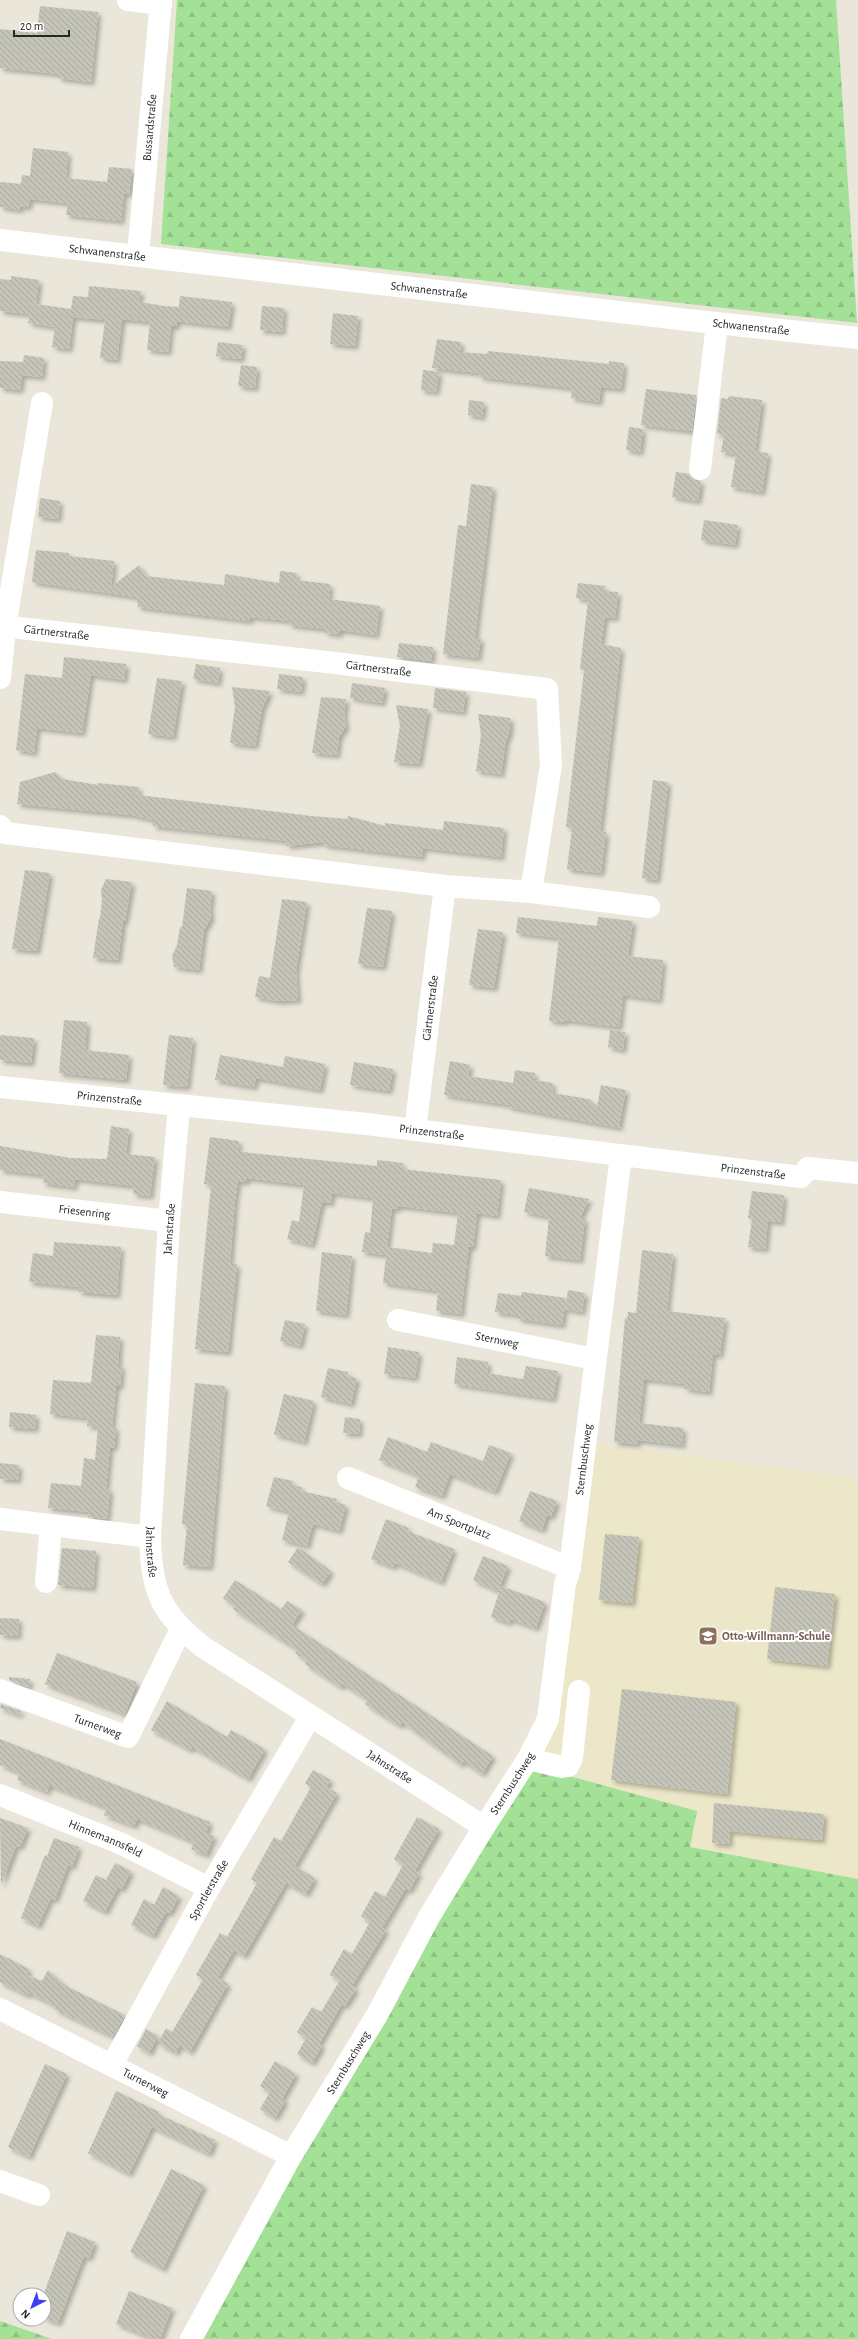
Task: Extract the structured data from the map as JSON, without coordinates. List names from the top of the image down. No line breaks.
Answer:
{"streets":{"street":["Bussardstraße","Schwanenstraße","Gärtnerstraße","Prinzenstraße","Friesenring","Jahnstraße","Sternweg","Sternbuschweg","Am Sportplatz","Turnerweg","Hinnemannsfeld","Sportlerstraße"]},"crossings":[["Bussardstraße","Schwanenstraße"],["Gärtnerstraße","Prinzenstraße"],["Prinzenstraße","Jahnstraße"],["Prinzenstraße","Sternbuschweg"],["Friesenring","Jahnstraße"],["Jahnstraße","Sternbuschweg"],["Jahnstraße","Turnerweg"],["Jahnstraße","Sportlerstraße"],["Sternweg","Sternbuschweg"],["Sternbuschweg","Am Sportplatz"],["Sternbuschweg","Turnerweg"],["Turnerweg","Sportlerstraße"],["Hinnemannsfeld","Sportlerstraße"]],"places":{"school or university":["Otto-Willmann-Schule"]},"scale_bar":"20 m","north":"bottom left"}
